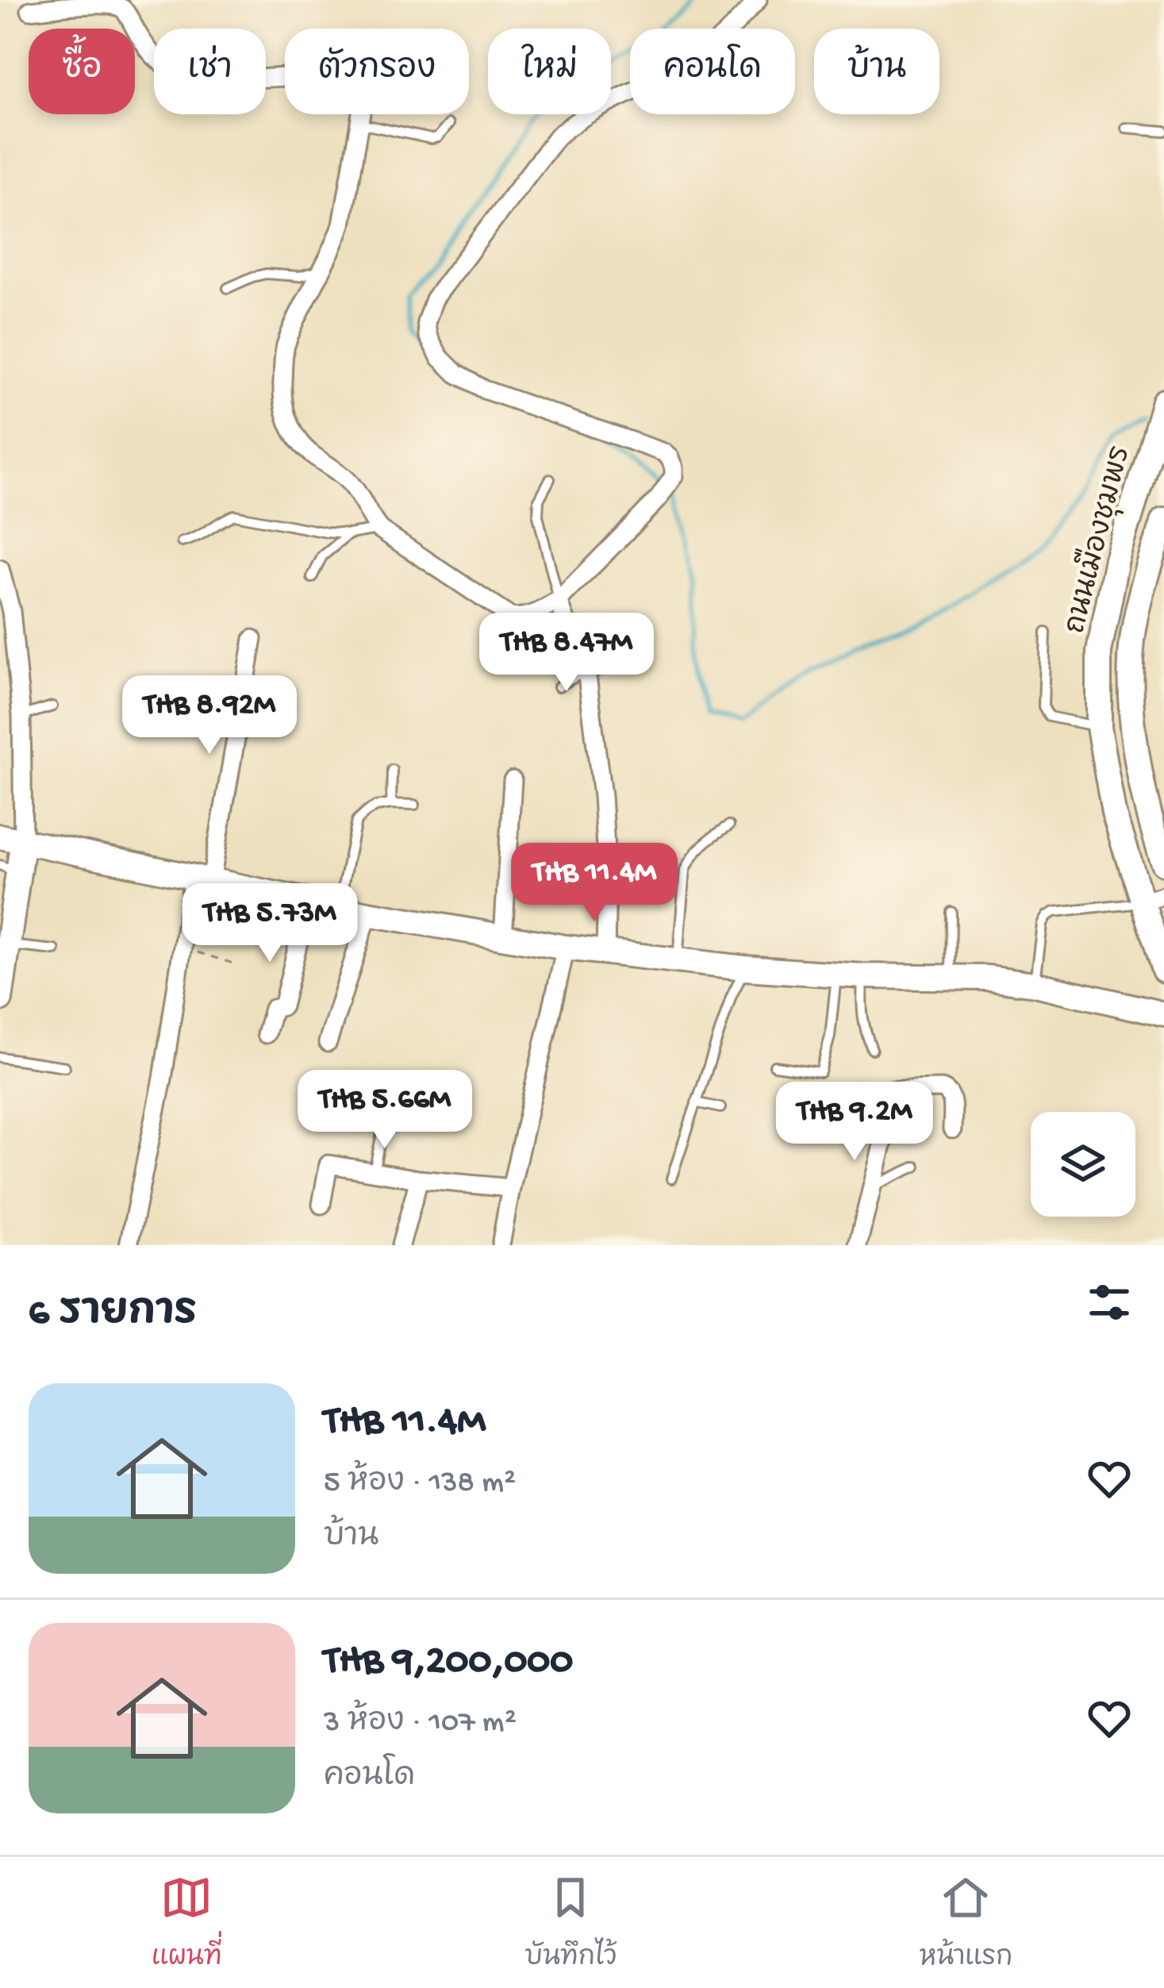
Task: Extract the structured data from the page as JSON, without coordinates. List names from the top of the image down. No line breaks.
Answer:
{"streets":{"street":["ถนนเมืองชุมพร"]},"page":{"chip":["ซื้อ","เช่า","ตัวกรอง","ใหม่","คอนโด","บ้าน"],"price":["THB 8.47M","THB 8.92M","THB 11.4M","THB 5.73M","THB 5.66M","THB 9.2M"],"heading":"6 รายการ","list":[{"name":"THB 11.4M","note":"5 ห้อง · 138 m² · บ้าน"},{"name":"THB 9,200,000","note":"3 ห้อง · 107 m² · คอนโด"}],"tabs":["แผนที่","บันทึกไว้","หน้าแรก"]}}
